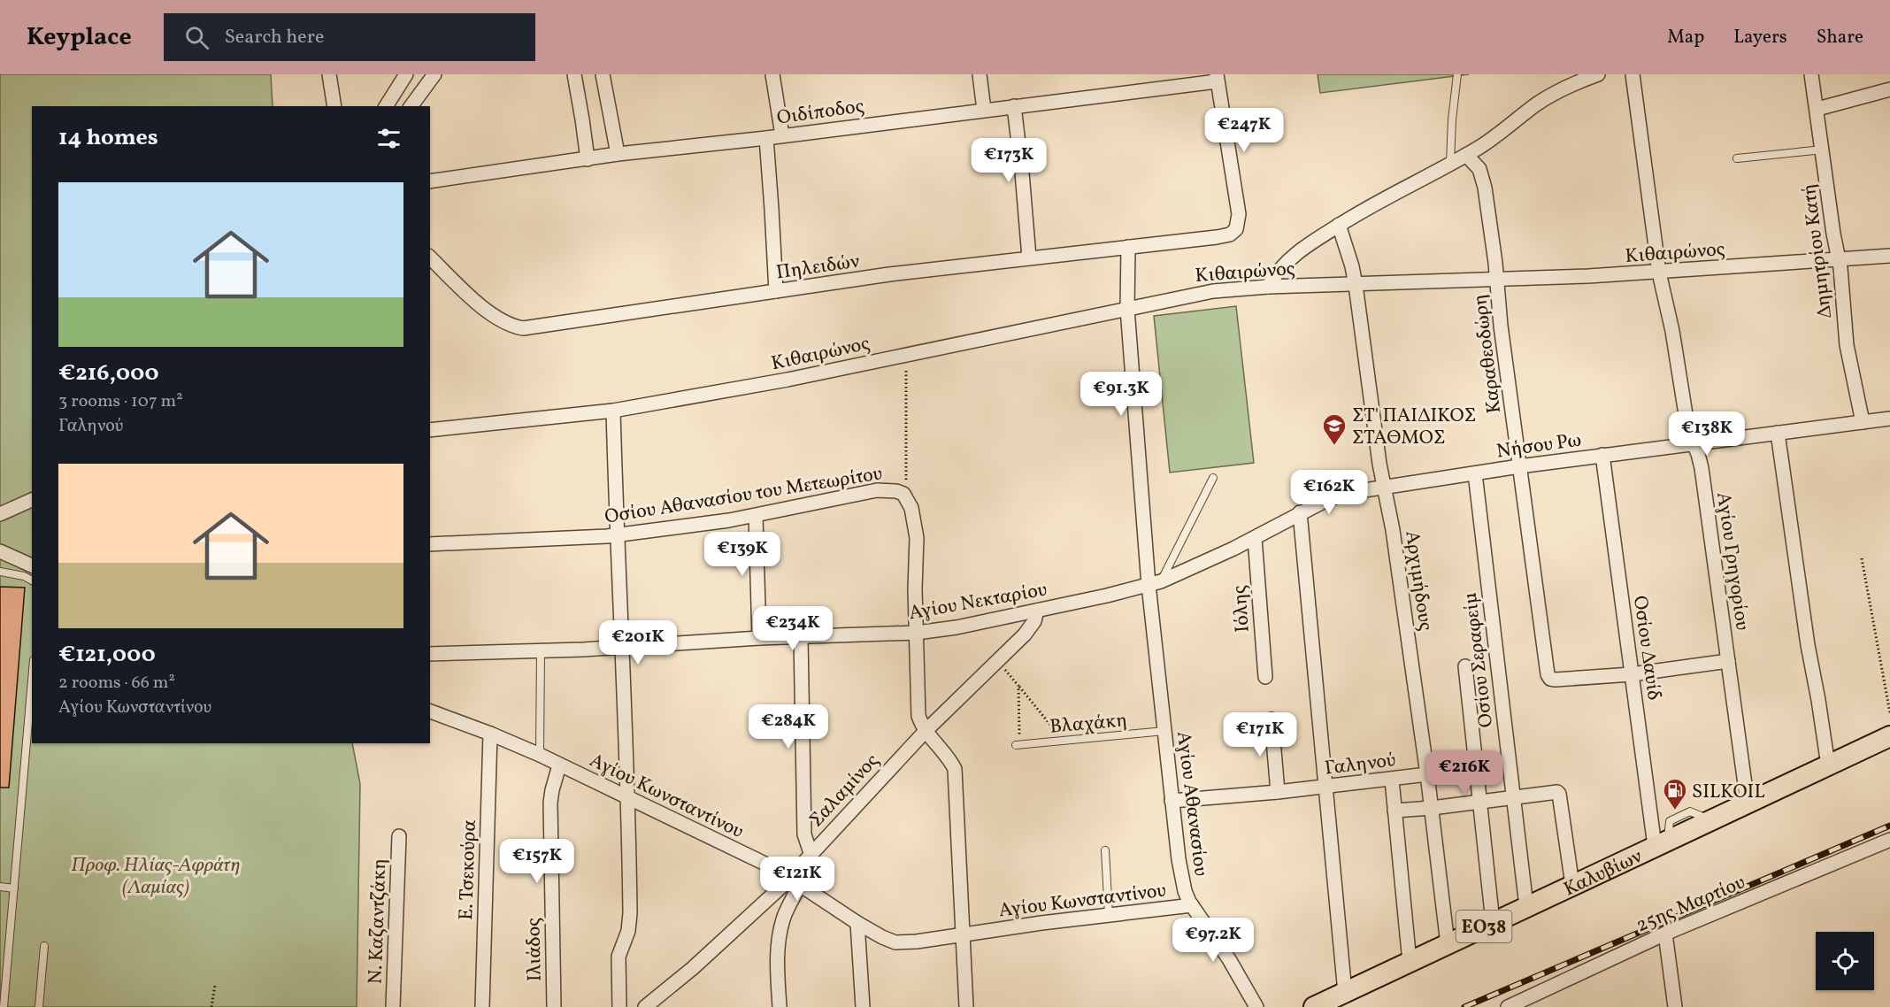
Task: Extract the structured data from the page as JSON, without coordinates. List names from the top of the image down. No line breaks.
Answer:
{"streets":{"main road":["Καλυβίων","ΕΟ38"],"street":["Οιδίποδος","Κιθαιρώνος","Δημητρίου Κατή","Πηλειδών","Καραθεοδώρη","Νήσου Ρω","Οσίου Αθανασίου του Μετεωρίτου","Αγίου Γρηγορίου","Αρχιμήδους","Αγίου Νεκταρίου","Ιόλης","Οσίου Δαυίδ","Οσίου Σεραφείμ","Γαληνού","Σαλαμίνος","Αγίου Κωνσταντίνου","Αγίου Αθανασίου","Ε. Τσεκούρα","25ης Μαρτίου","Ν. Καζαντζάκη","Ιλιάδος"],"lane":["Βλαχάκη"]},"crossings":[["Οιδίποδος","Πηλειδών"],["Κιθαιρώνος","Δημητρίου Κατή"],["Κιθαιρώνος","Καραθεοδώρη"],["Κιθαιρώνος","Αγίου Γρηγορίου"],["Κιθαιρώνος","Αρχιμήδους"],["Κιθαιρώνος","Αγίου Αθανασίου"],["Δημητρίου Κατή","Νήσου Ρω"],["Πηλειδών","Αγίου Αθανασίου"],["Καραθεοδώρη","Νήσου Ρω"],["Καραθεοδώρη","Οσίου Δαυίδ"],["Νήσου Ρω","Αγίου Γρηγορίου"],["Νήσου Ρω","Αρχιμήδους"],["Νήσου Ρω","Αγίου Νεκταρίου"],["Νήσου Ρω","Ιόλης"],["Νήσου Ρω","Οσίου Δαυίδ"],["Νήσου Ρω","Οσίου Σεραφείμ"],["Νήσου Ρω","Αγίου Αθανασίου"],["Αγίου Γρηγορίου","Καλυβίων"],["Αρχιμήδους","Γαληνού"],["Αρχιμήδους","Καλυβίων"],["Αγίου Νεκταρίου","Σαλαμίνος"],["Αγίου Νεκταρίου","Αγίου Αθανασίου"],["Οσίου Δαυίδ","Καλυβίων"],["Οσίου Σεραφείμ","Καλυβίων"],["Βλαχάκη","Αγίου Αθανασίου"],["Γαληνού","Αγίου Αθανασίου"],["Σαλαμίνος","Αγίου Κωνσταντίνου"],["Αγίου Κωνσταντίνου","Αγίου Αθανασίου"],["Αγίου Κωνσταντίνου","Ε. Τσεκούρα"],["Αγίου Κωνσταντίνου","Ιλιάδος"]],"parks":["Προφ. Ηλίας-Αφράτη (Λαμίας)"],"places":{"school or university":["ΣΤ' ΠΑΙΔΙΚΟΣ ΣΤΑΘΜΟΣ"],"fuel station":["SILKOIL"]},"page":{"header":"Keyplace","search":"Search here","nav":["Map","Layers","Share"],"heading":"14 homes","price":["€247K","€173K","€91.3K","€138K","€162K","€139K","€234K","€201K","€284K","€171K","€216K","€157K","€121K","€97.2K"],"list":[{"name":"€216,000","note":"3 rooms · 107 m² · Γαληνού"},{"name":"€121,000","note":"2 rooms · 66 m² · Αγίου Κωνσταντίνου"}]}}
